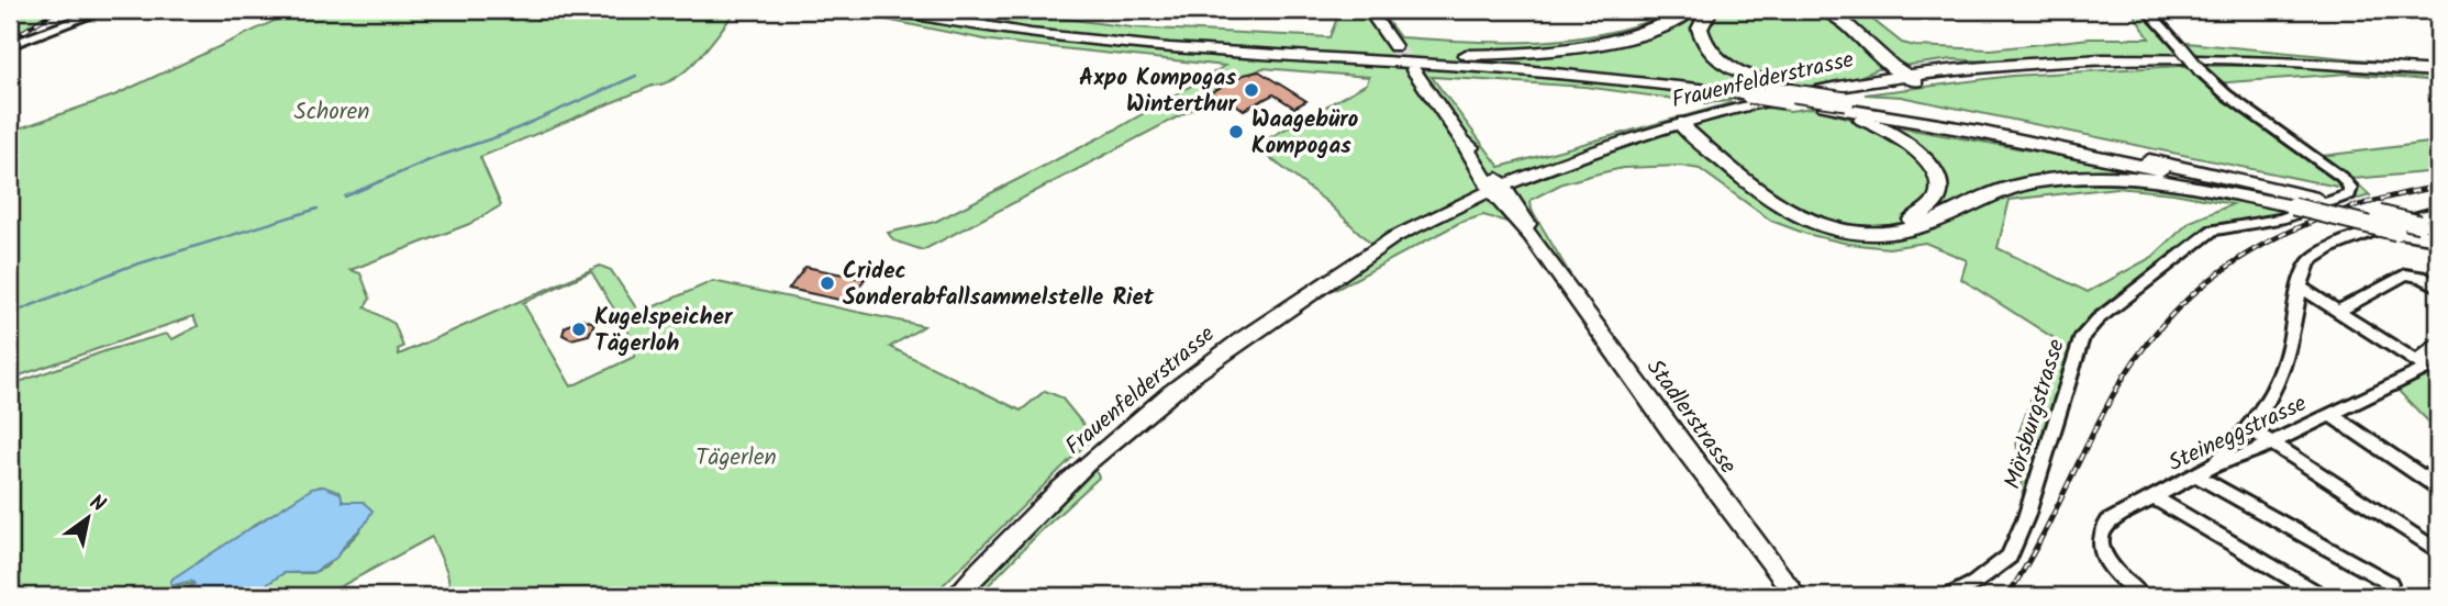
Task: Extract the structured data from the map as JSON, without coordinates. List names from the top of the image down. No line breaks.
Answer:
{"streets":{"main road":["Frauenfelderstrasse","Stadlerstrasse"],"street":["Mörsburgstrasse","Steineggstrasse"]},"crossings":[["Frauenfelderstrasse","Mörsburgstrasse"]],"parks":["Schoren","Tägerlen"],"places":["Axpo Kompogas Winterthur","Waagebüro Kompogas","Cridec Sonderabfallsammelstelle Riet","Kugelspeicher Tägerloh"],"north":"top right"}
